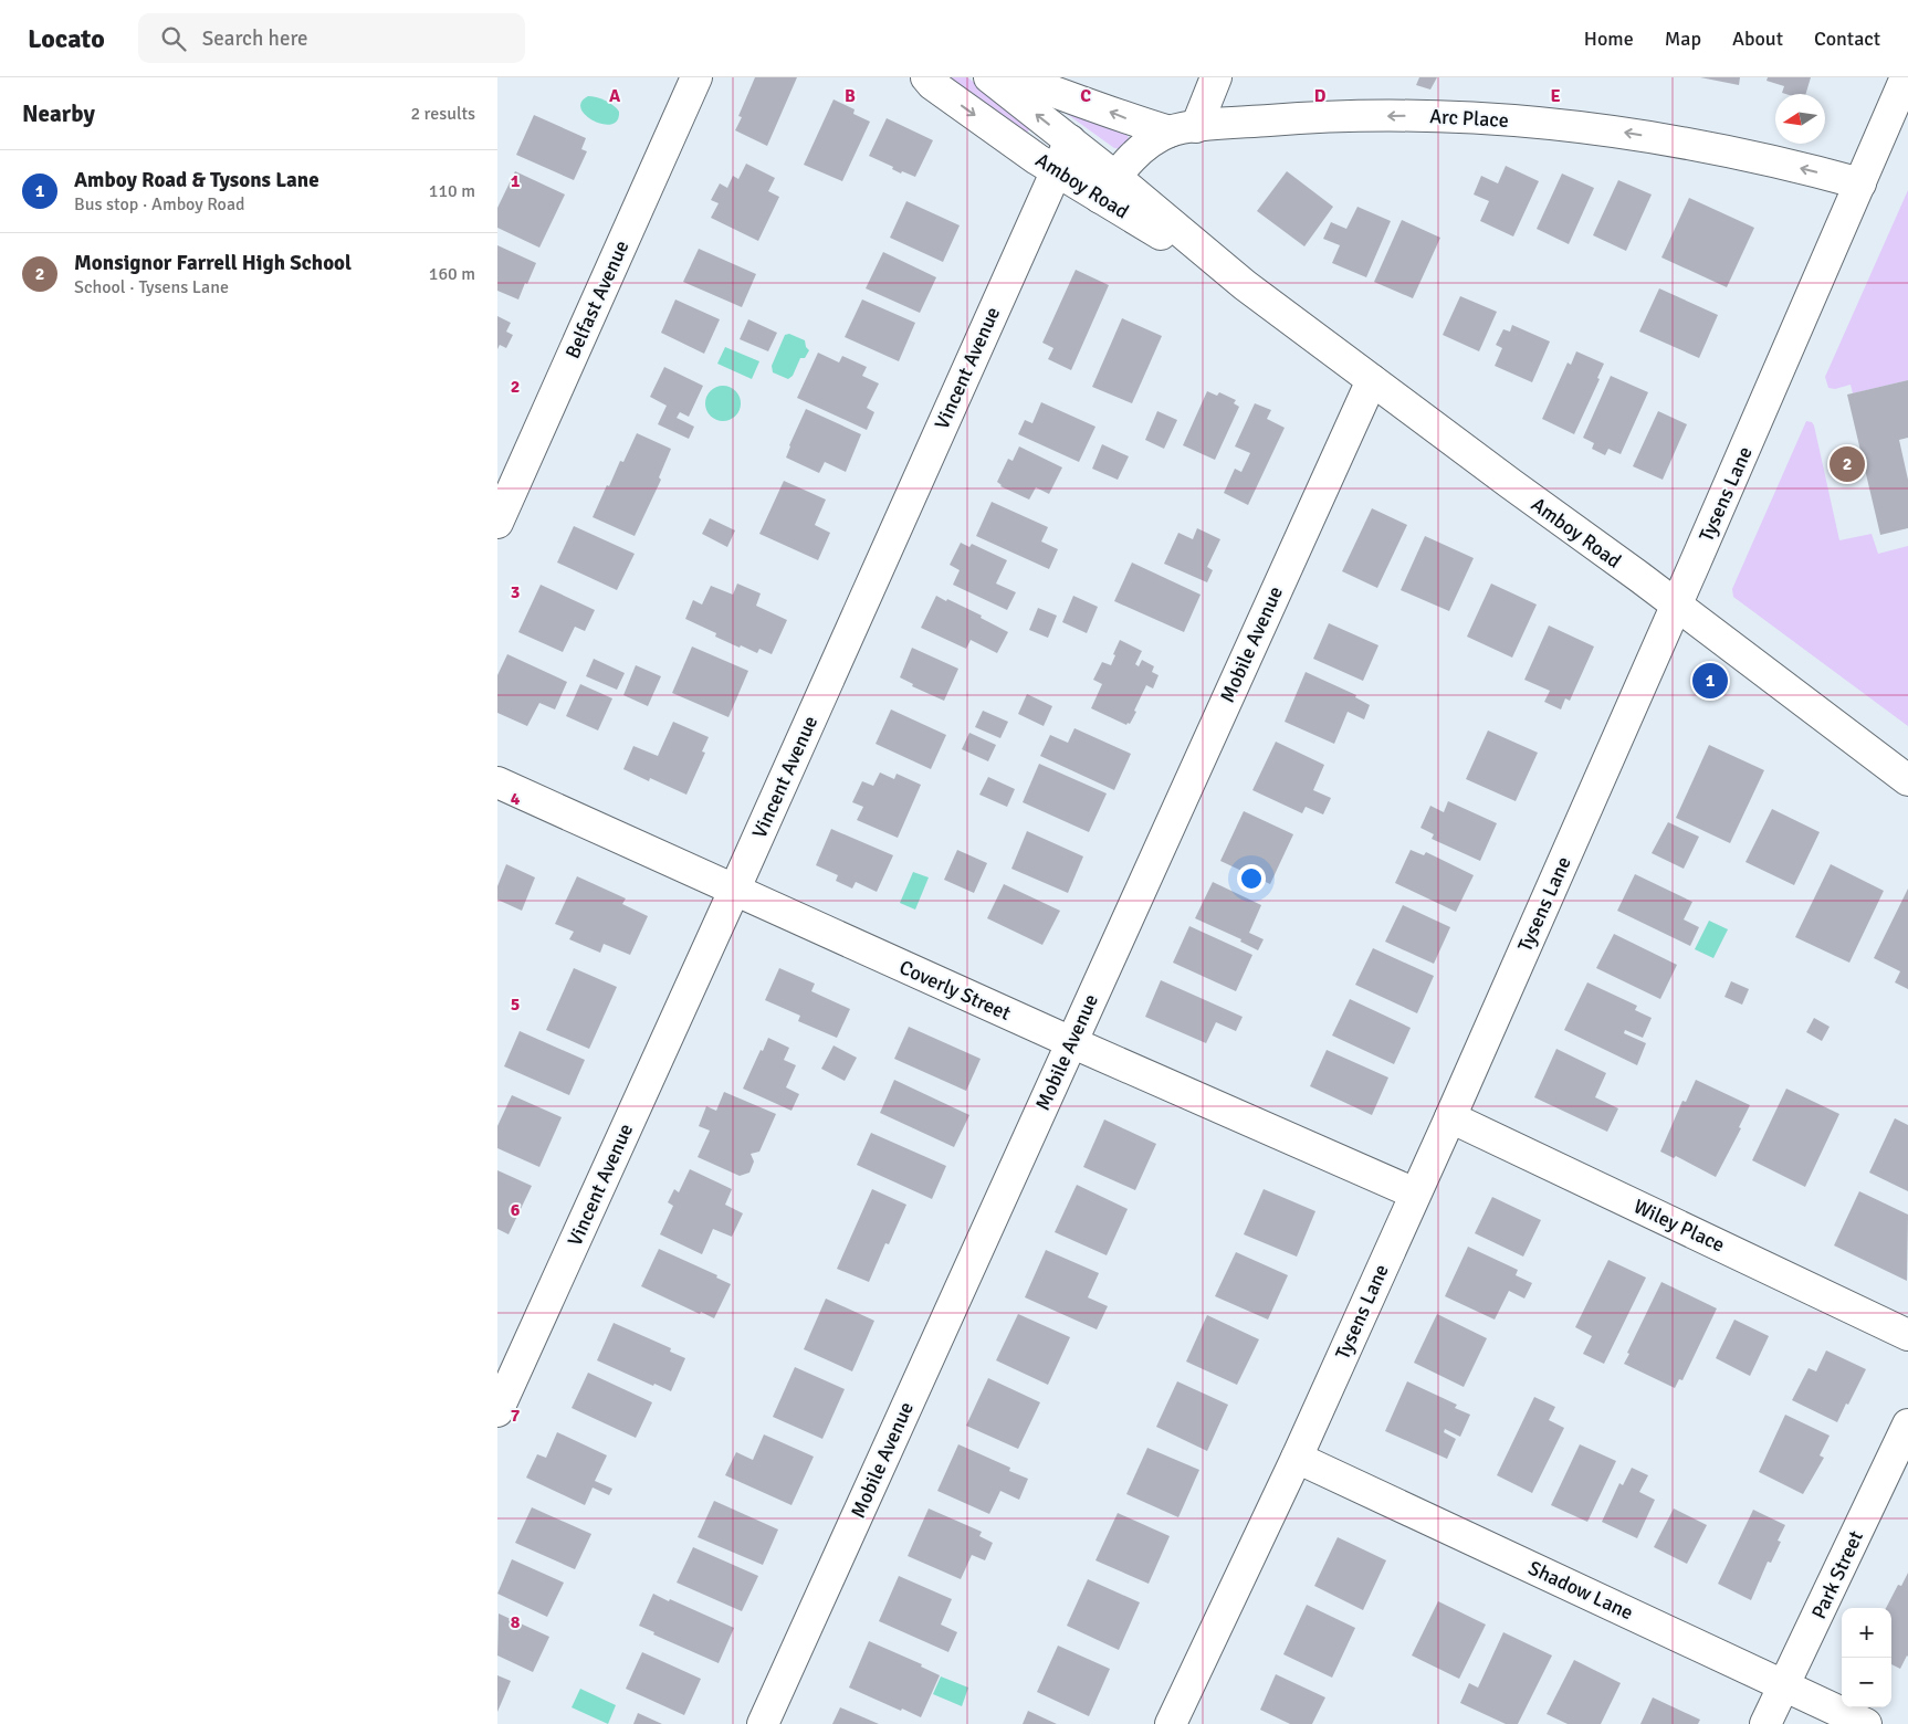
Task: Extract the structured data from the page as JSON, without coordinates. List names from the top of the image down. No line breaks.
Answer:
{"streets":{"street":["Arc Place","Amboy Road","Belfast Avenue","Vincent Avenue","Tysens Lane","Mobile Avenue","Coverly Street","Wiley Place","Park Street","Shadow Lane"]},"crossings":[["Arc Place","Amboy Road"],["Arc Place","Tysens Lane"],["Amboy Road","Vincent Avenue"],["Amboy Road","Tysens Lane"],["Amboy Road","Mobile Avenue"],["Vincent Avenue","Coverly Street"],["Tysens Lane","Coverly Street"],["Tysens Lane","Wiley Place"],["Tysens Lane","Shadow Lane"],["Mobile Avenue","Coverly Street"],["Park Street","Shadow Lane"]],"one_way":["Arc Place"],"north":"left","page":{"header":"Locato","search":"Search here","nav":["Home","Map","About","Contact"],"heading":["Nearby","2 results"],"list":[{"mark":"1","name":"Amboy Road & Tysons Lane","note":"Bus stop · Amboy Road","value":"110 m"},{"mark":"2","name":"Monsignor Farrell High School","note":"School · Tysens Lane","value":"160 m"}],"pins":["2","1"],"map_buttons":["+","−"]},"grid":{"columns":["A","B","C","D","E"],"rows":["1","2","3","4","5","6","7","8"]}}
